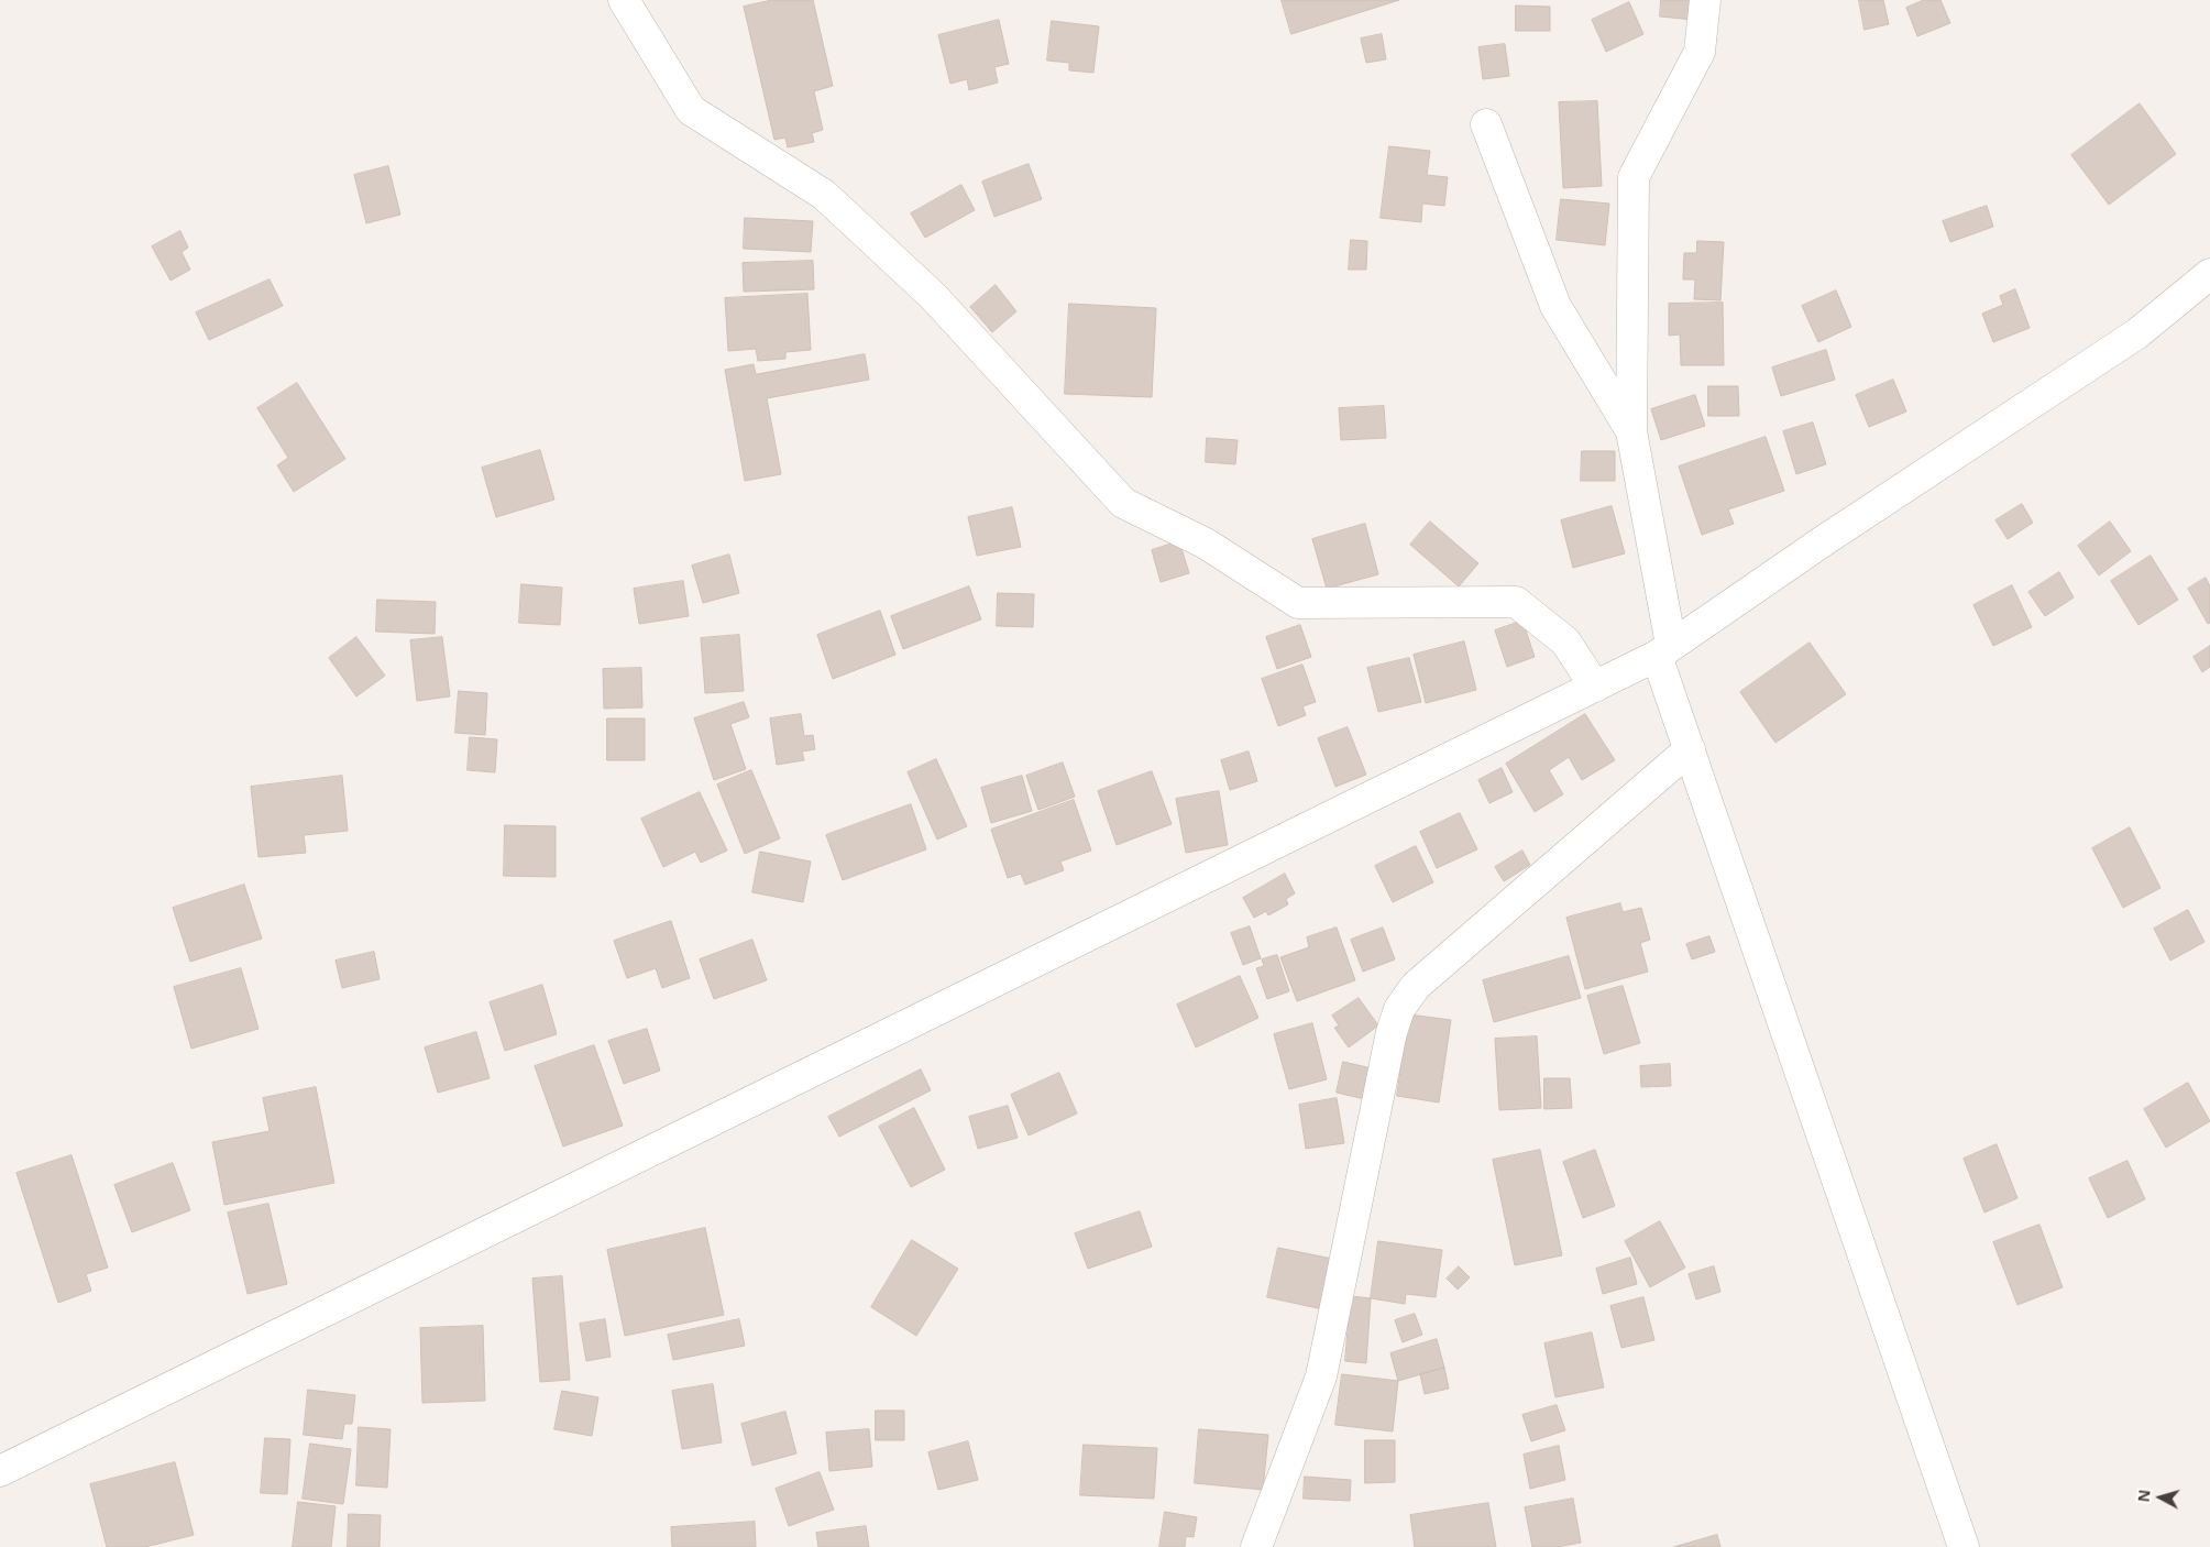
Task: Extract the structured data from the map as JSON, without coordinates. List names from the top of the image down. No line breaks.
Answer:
{"north":"left"}
